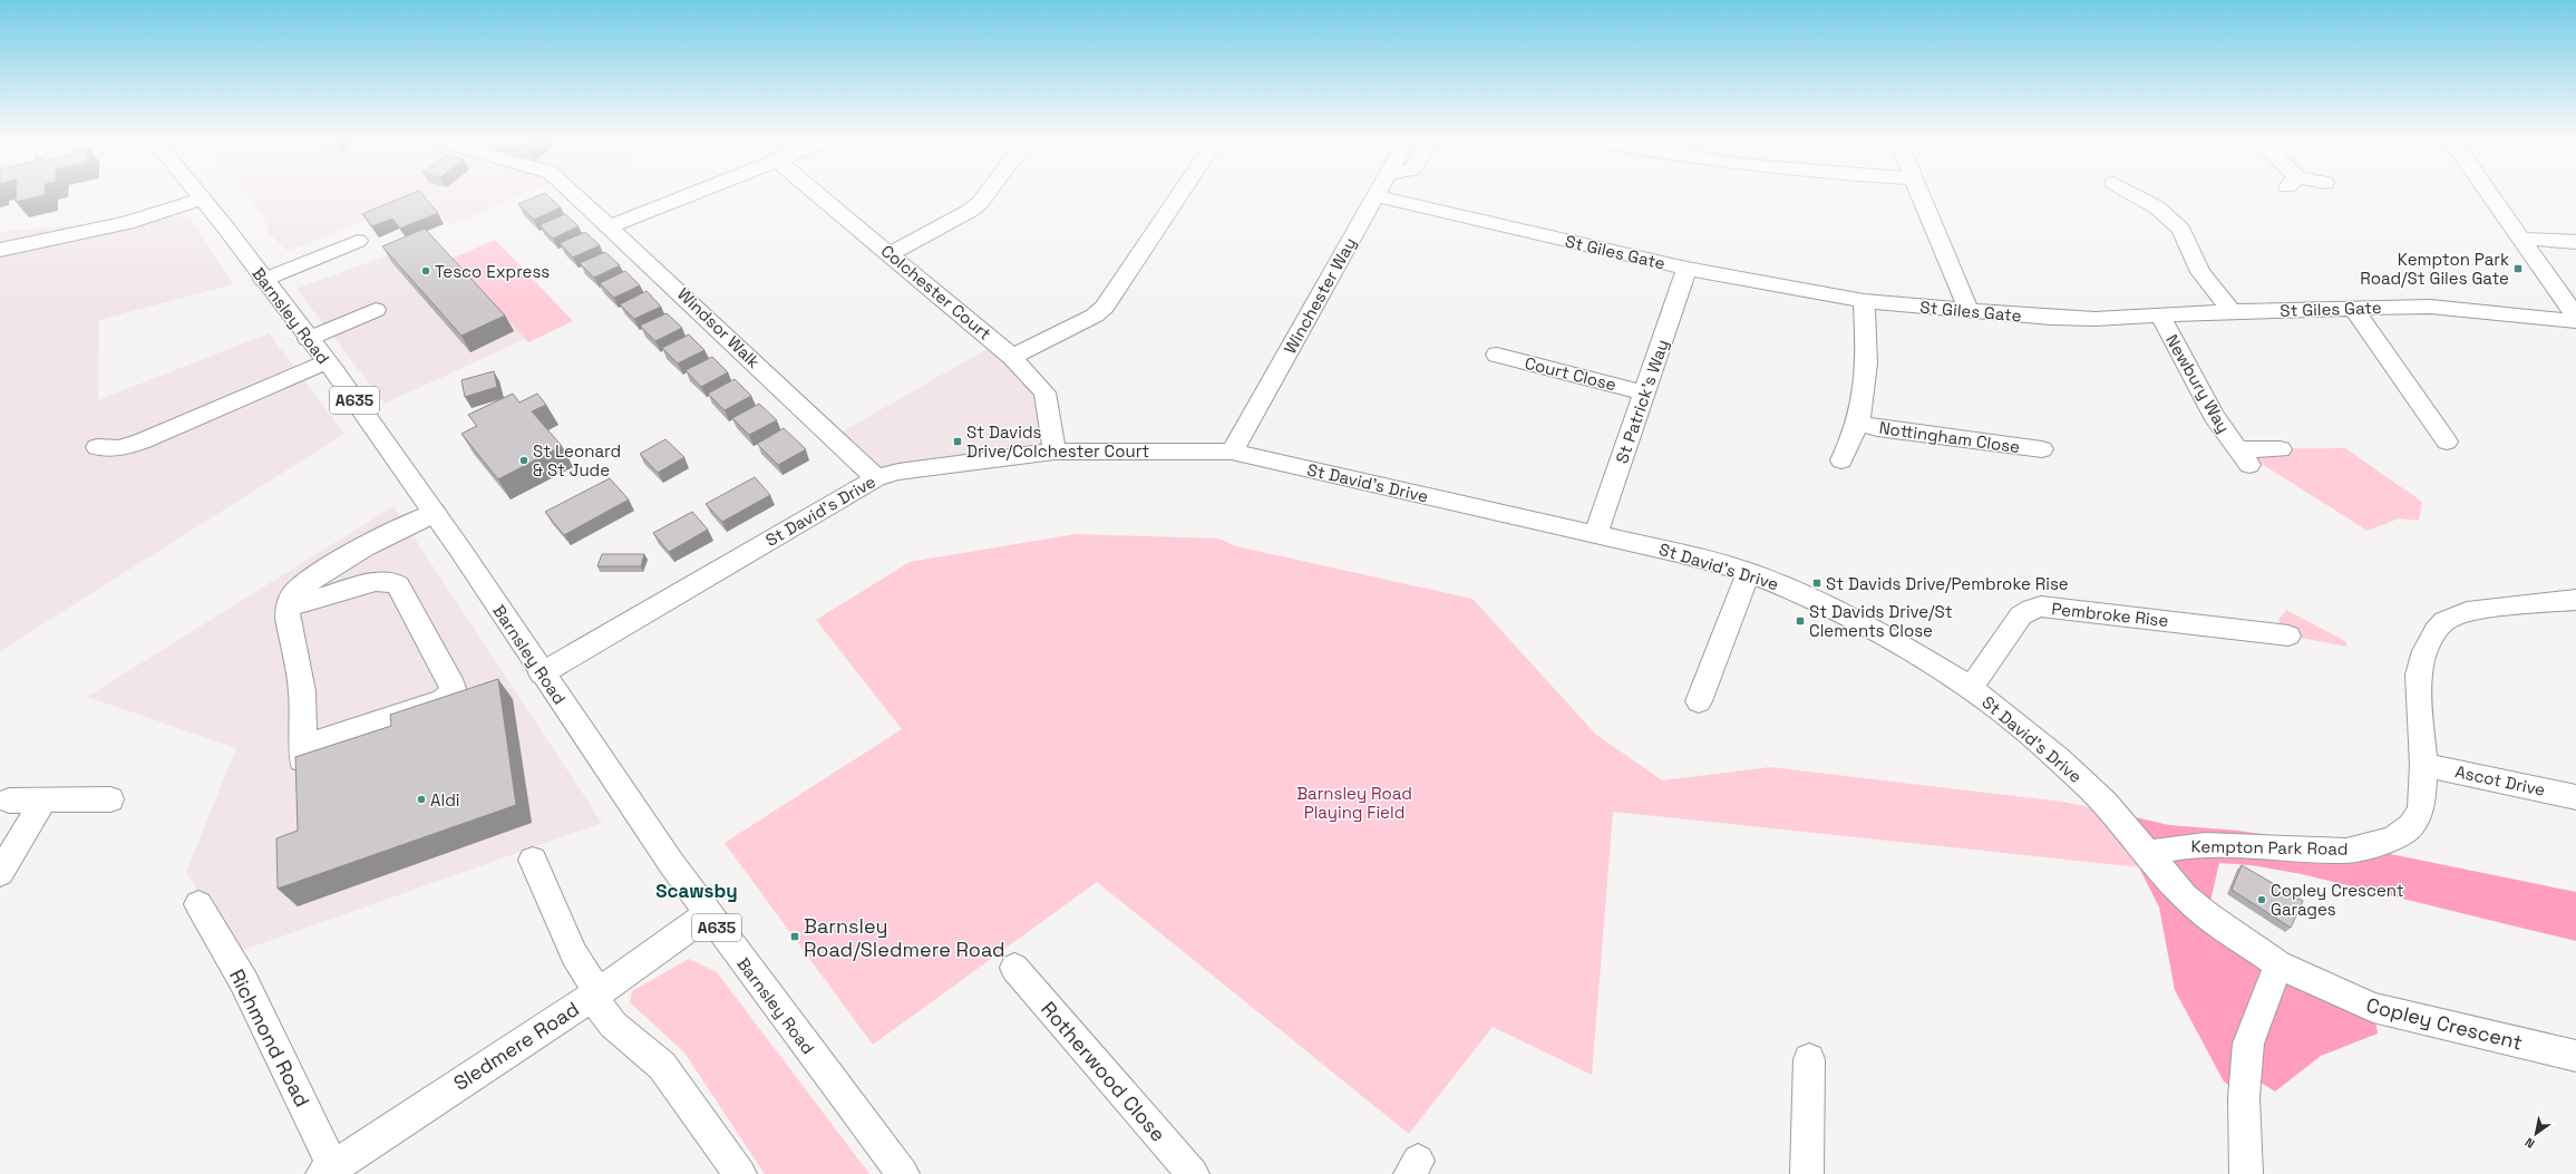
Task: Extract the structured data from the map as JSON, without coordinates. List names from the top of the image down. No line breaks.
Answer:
{"streets":{"main road":["St Giles Gate","Colchester Court","Winchester Way","Barnsley Road","Windsor Walk","Court Close","Newbury Way","A635","St Patrick's Way","Nottingham Close","St David's Drive","Pembroke Rise","Ascot Drive","Kempton Park Road","Copley Crescent","Richmond Road","Sledmere Road","Rotherwood Close"]},"crossings":[["St Giles Gate","Winchester Way"],["St Giles Gate","Newbury Way"],["St Giles Gate","St Patrick's Way"],["St Giles Gate","Nottingham Close"],["Colchester Court","St David's Drive"],["Winchester Way","St David's Drive"],["Barnsley Road","St David's Drive"],["Barnsley Road","Sledmere Road"],["Windsor Walk","St David's Drive"],["Court Close","St Patrick's Way"],["St Patrick's Way","St David's Drive"],["St David's Drive","Pembroke Rise"],["St David's Drive","Kempton Park Road"],["St David's Drive","Copley Crescent"],["Ascot Drive","Kempton Park Road"],["Kempton Park Road","Copley Crescent"],["Richmond Road","Sledmere Road"]],"districts":["Scawsby"],"parks":["Barnsley Road Playing Field"],"places":{"transit":["Kempton Park Road/St Giles Gate","St Davids Drive/Colchester Court","St Davids Drive/Pembroke Rise","St Davids Drive/St Clements Close","Barnsley Road/Sledmere Road"],"other":["Tesco Express","St Leonard & St Jude","Aldi","Copley Crescent Garages"]},"north":"bottom left"}
